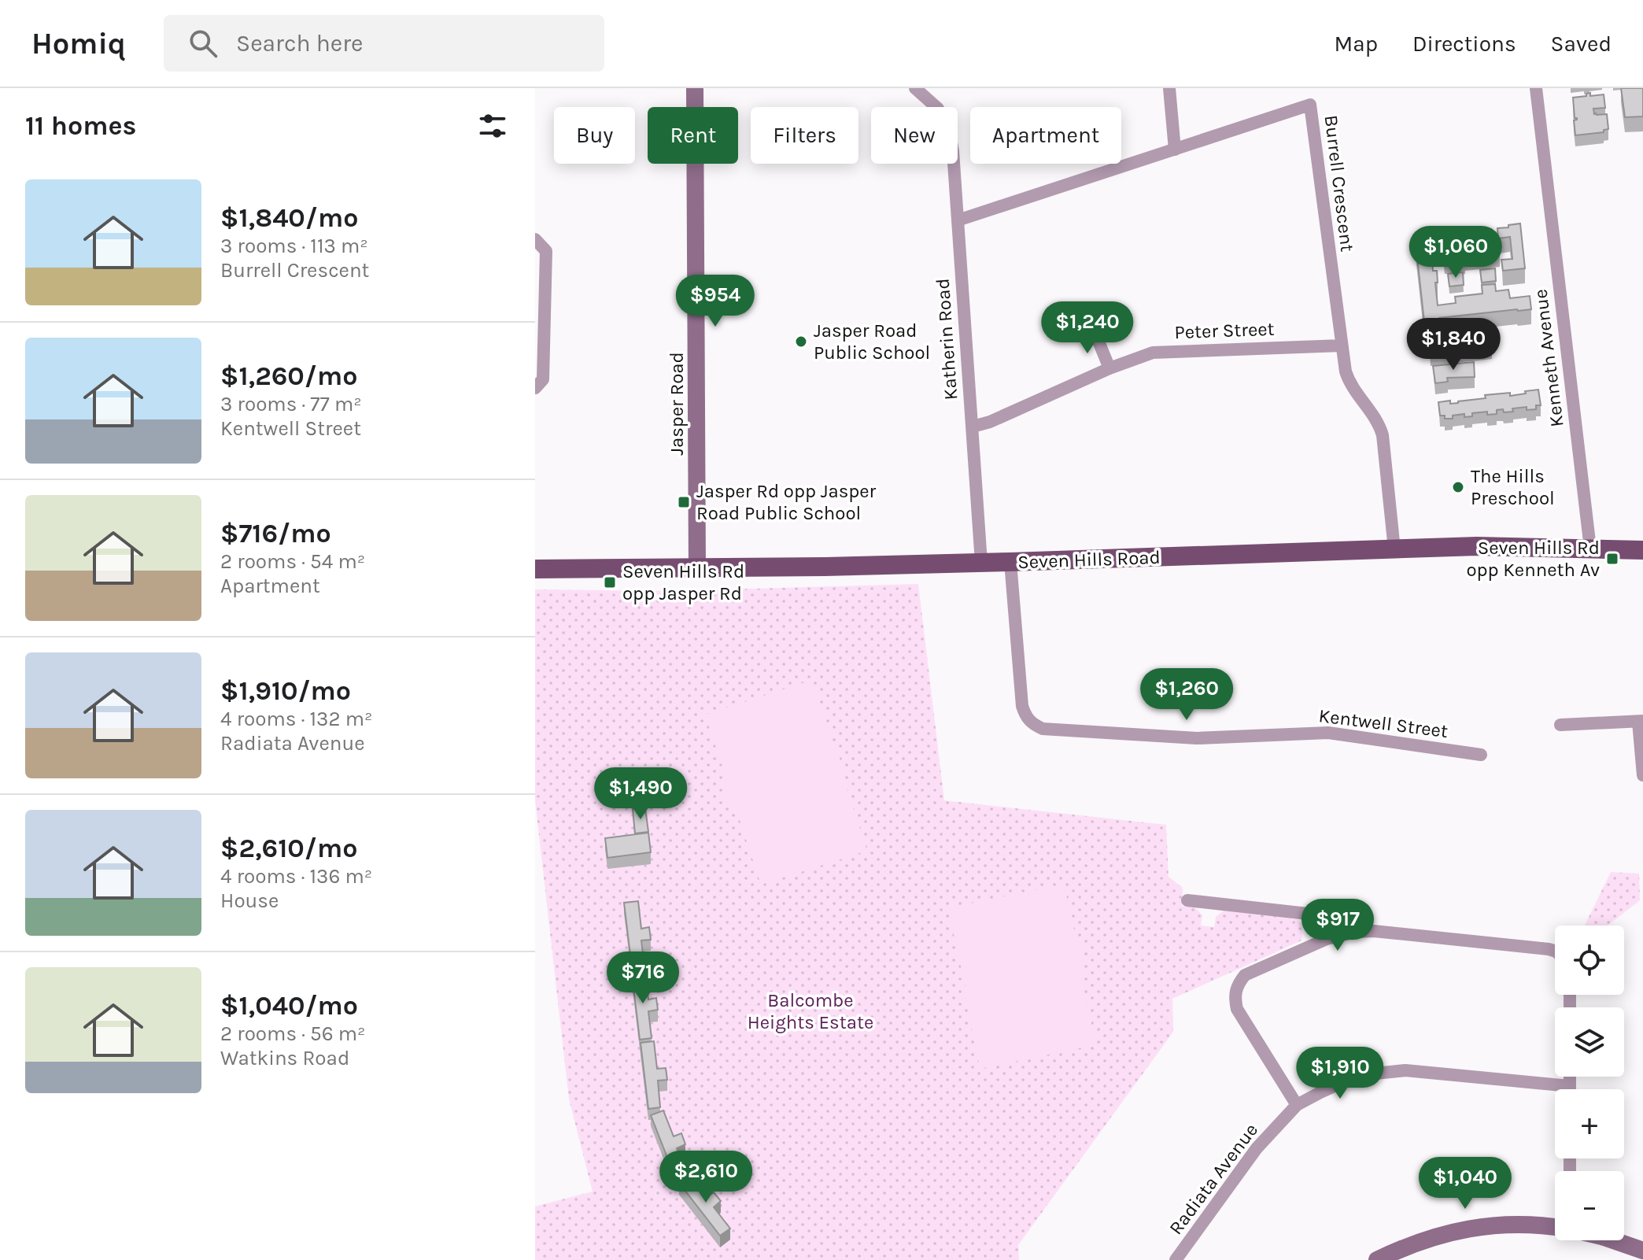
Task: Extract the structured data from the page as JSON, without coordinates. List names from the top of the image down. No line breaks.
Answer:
{"streets":{"main road":["Seven Hills Road"],"street":["Burrell Crescent","Peter Street","Katherin Road","Kenneth Avenue","Jasper Road","Kentwell Street","Radiata Avenue"]},"crossings":[["Burrell Crescent","Peter Street"],["Burrell Crescent","Katherin Road"],["Burrell Crescent","Seven Hills Road"],["Peter Street","Katherin Road"],["Katherin Road","Seven Hills Road"],["Kenneth Avenue","Seven Hills Road"],["Jasper Road","Seven Hills Road"],["Seven Hills Road","Kentwell Street"]],"parks":["Balcombe Heights Estate"],"places":{"other":["Jasper Road Public School","The Hills Preschool"],"transit":["Jasper Rd opp Jasper Road Public School","Seven Hills Rd opp Kenneth Av","Seven Hills Rd opp Jasper Rd"]},"page":{"header":"Homiq","search":"Search here","nav":["Map","Directions","Saved"],"heading":"11 homes","chip":["Buy","Rent","Filters","New","Apartment"],"list":[{"name":"$1,840/mo","note":"3 rooms · 113 m² · Burrell Crescent"},{"name":"$1,260/mo","note":"3 rooms · 77 m² · Kentwell Street"},{"name":"$716/mo","note":"2 rooms · 54 m² · Apartment"},{"name":"$1,910/mo","note":"4 rooms · 132 m² · Radiata Avenue"},{"name":"$2,610/mo","note":"4 rooms · 136 m² · House"},{"name":"$1,040/mo","note":"2 rooms · 56 m² · Watkins Road"}],"price":["$1,060","$954","$1,240","$1,840","$1,260","$1,490","$917","$716","$1,910","$2,610","$1,040"],"map_buttons":["+","−"]}}
